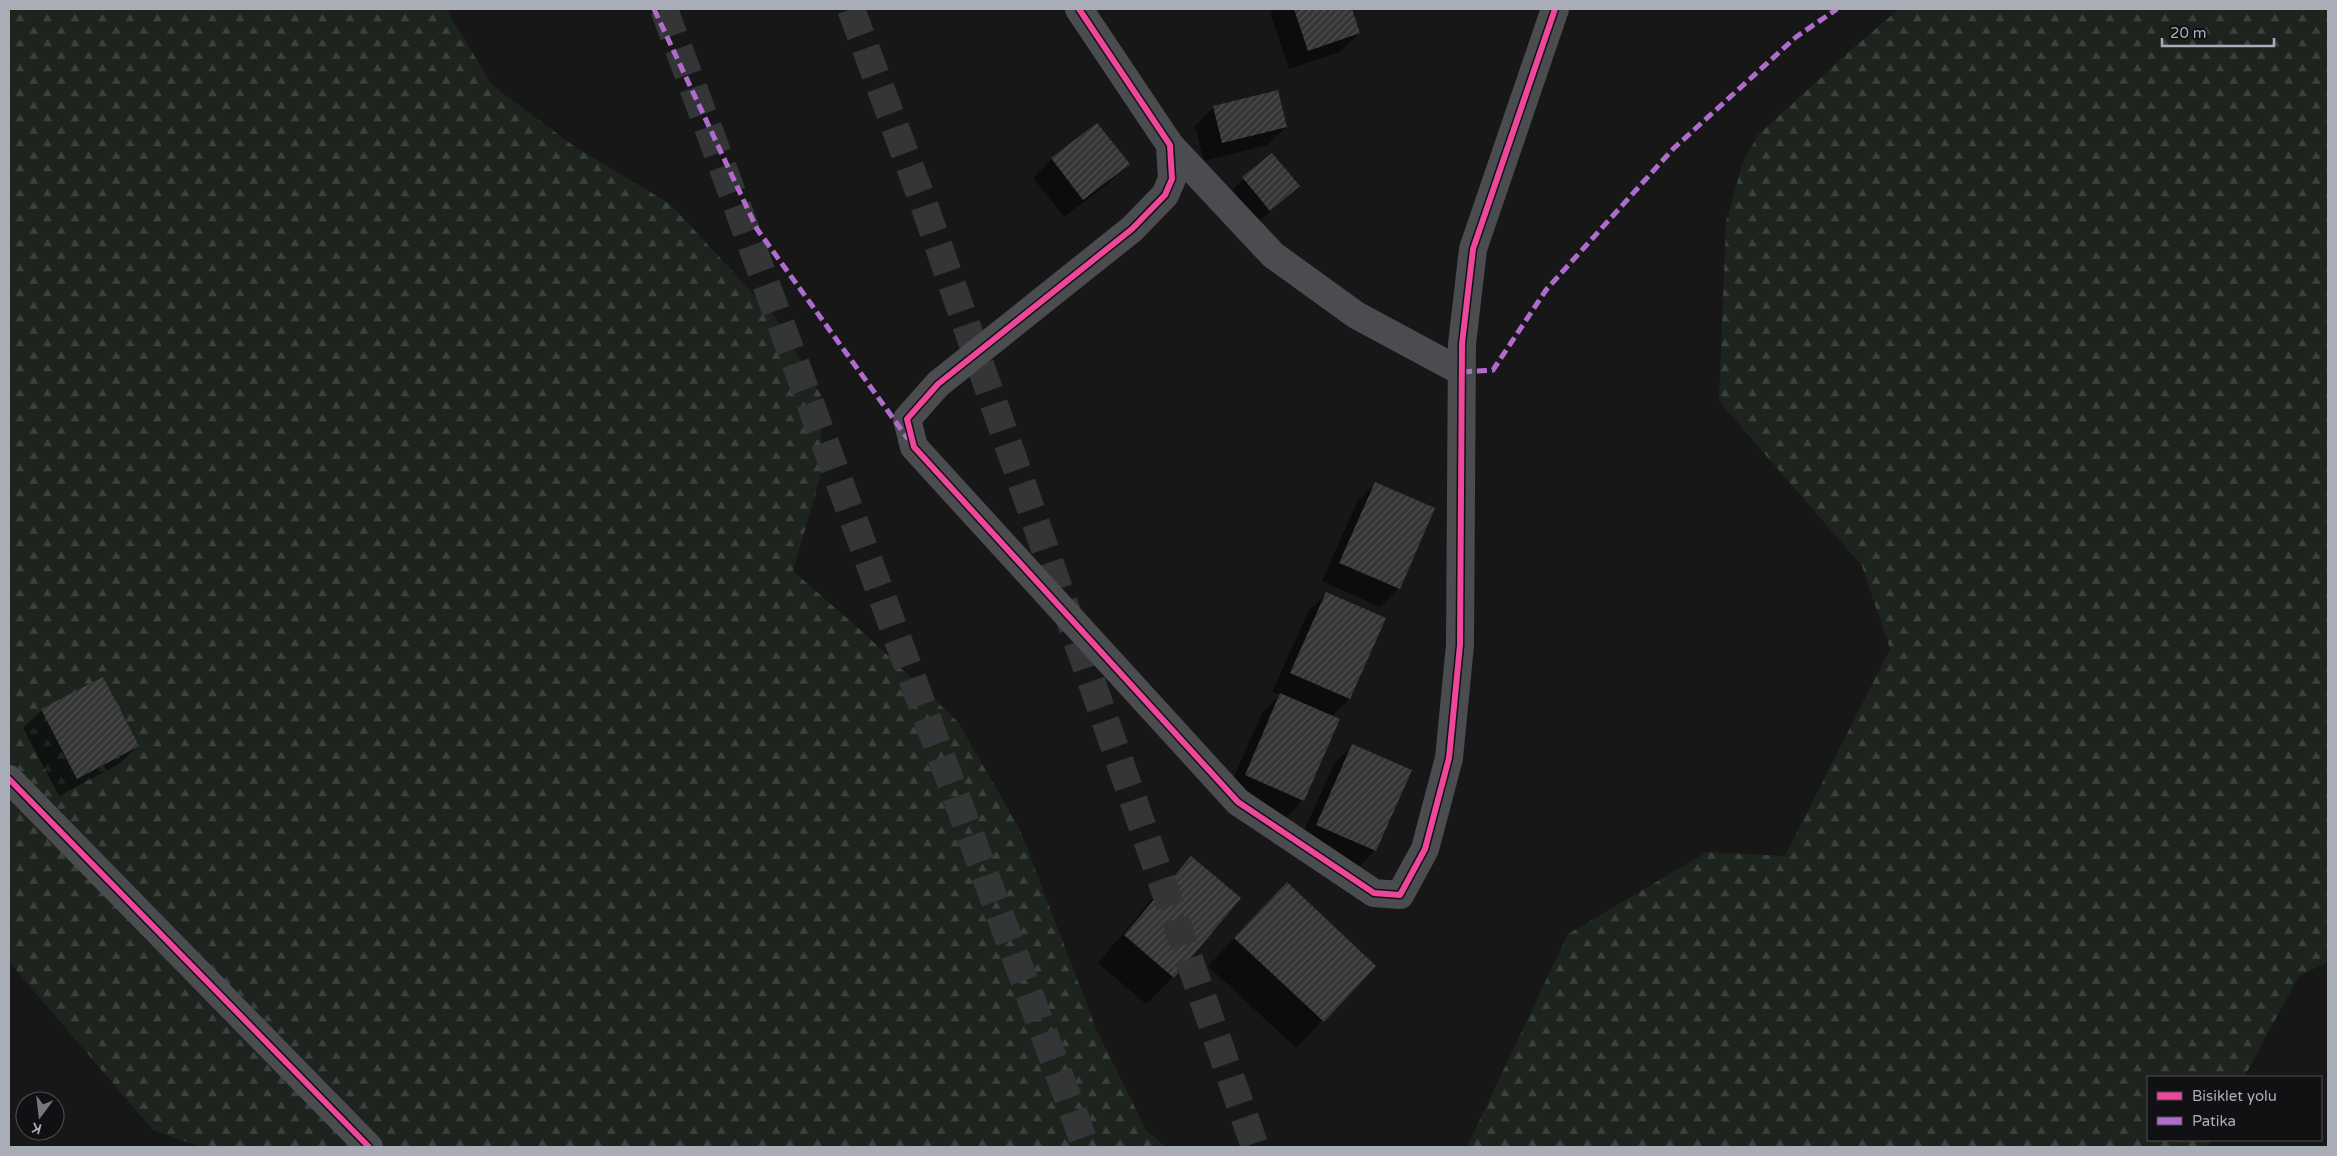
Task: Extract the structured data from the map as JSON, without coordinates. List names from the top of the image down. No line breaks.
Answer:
{"legend":["Bisiklet yolu","Patika"],"scale_bar":"20 m","north":"bottom"}
